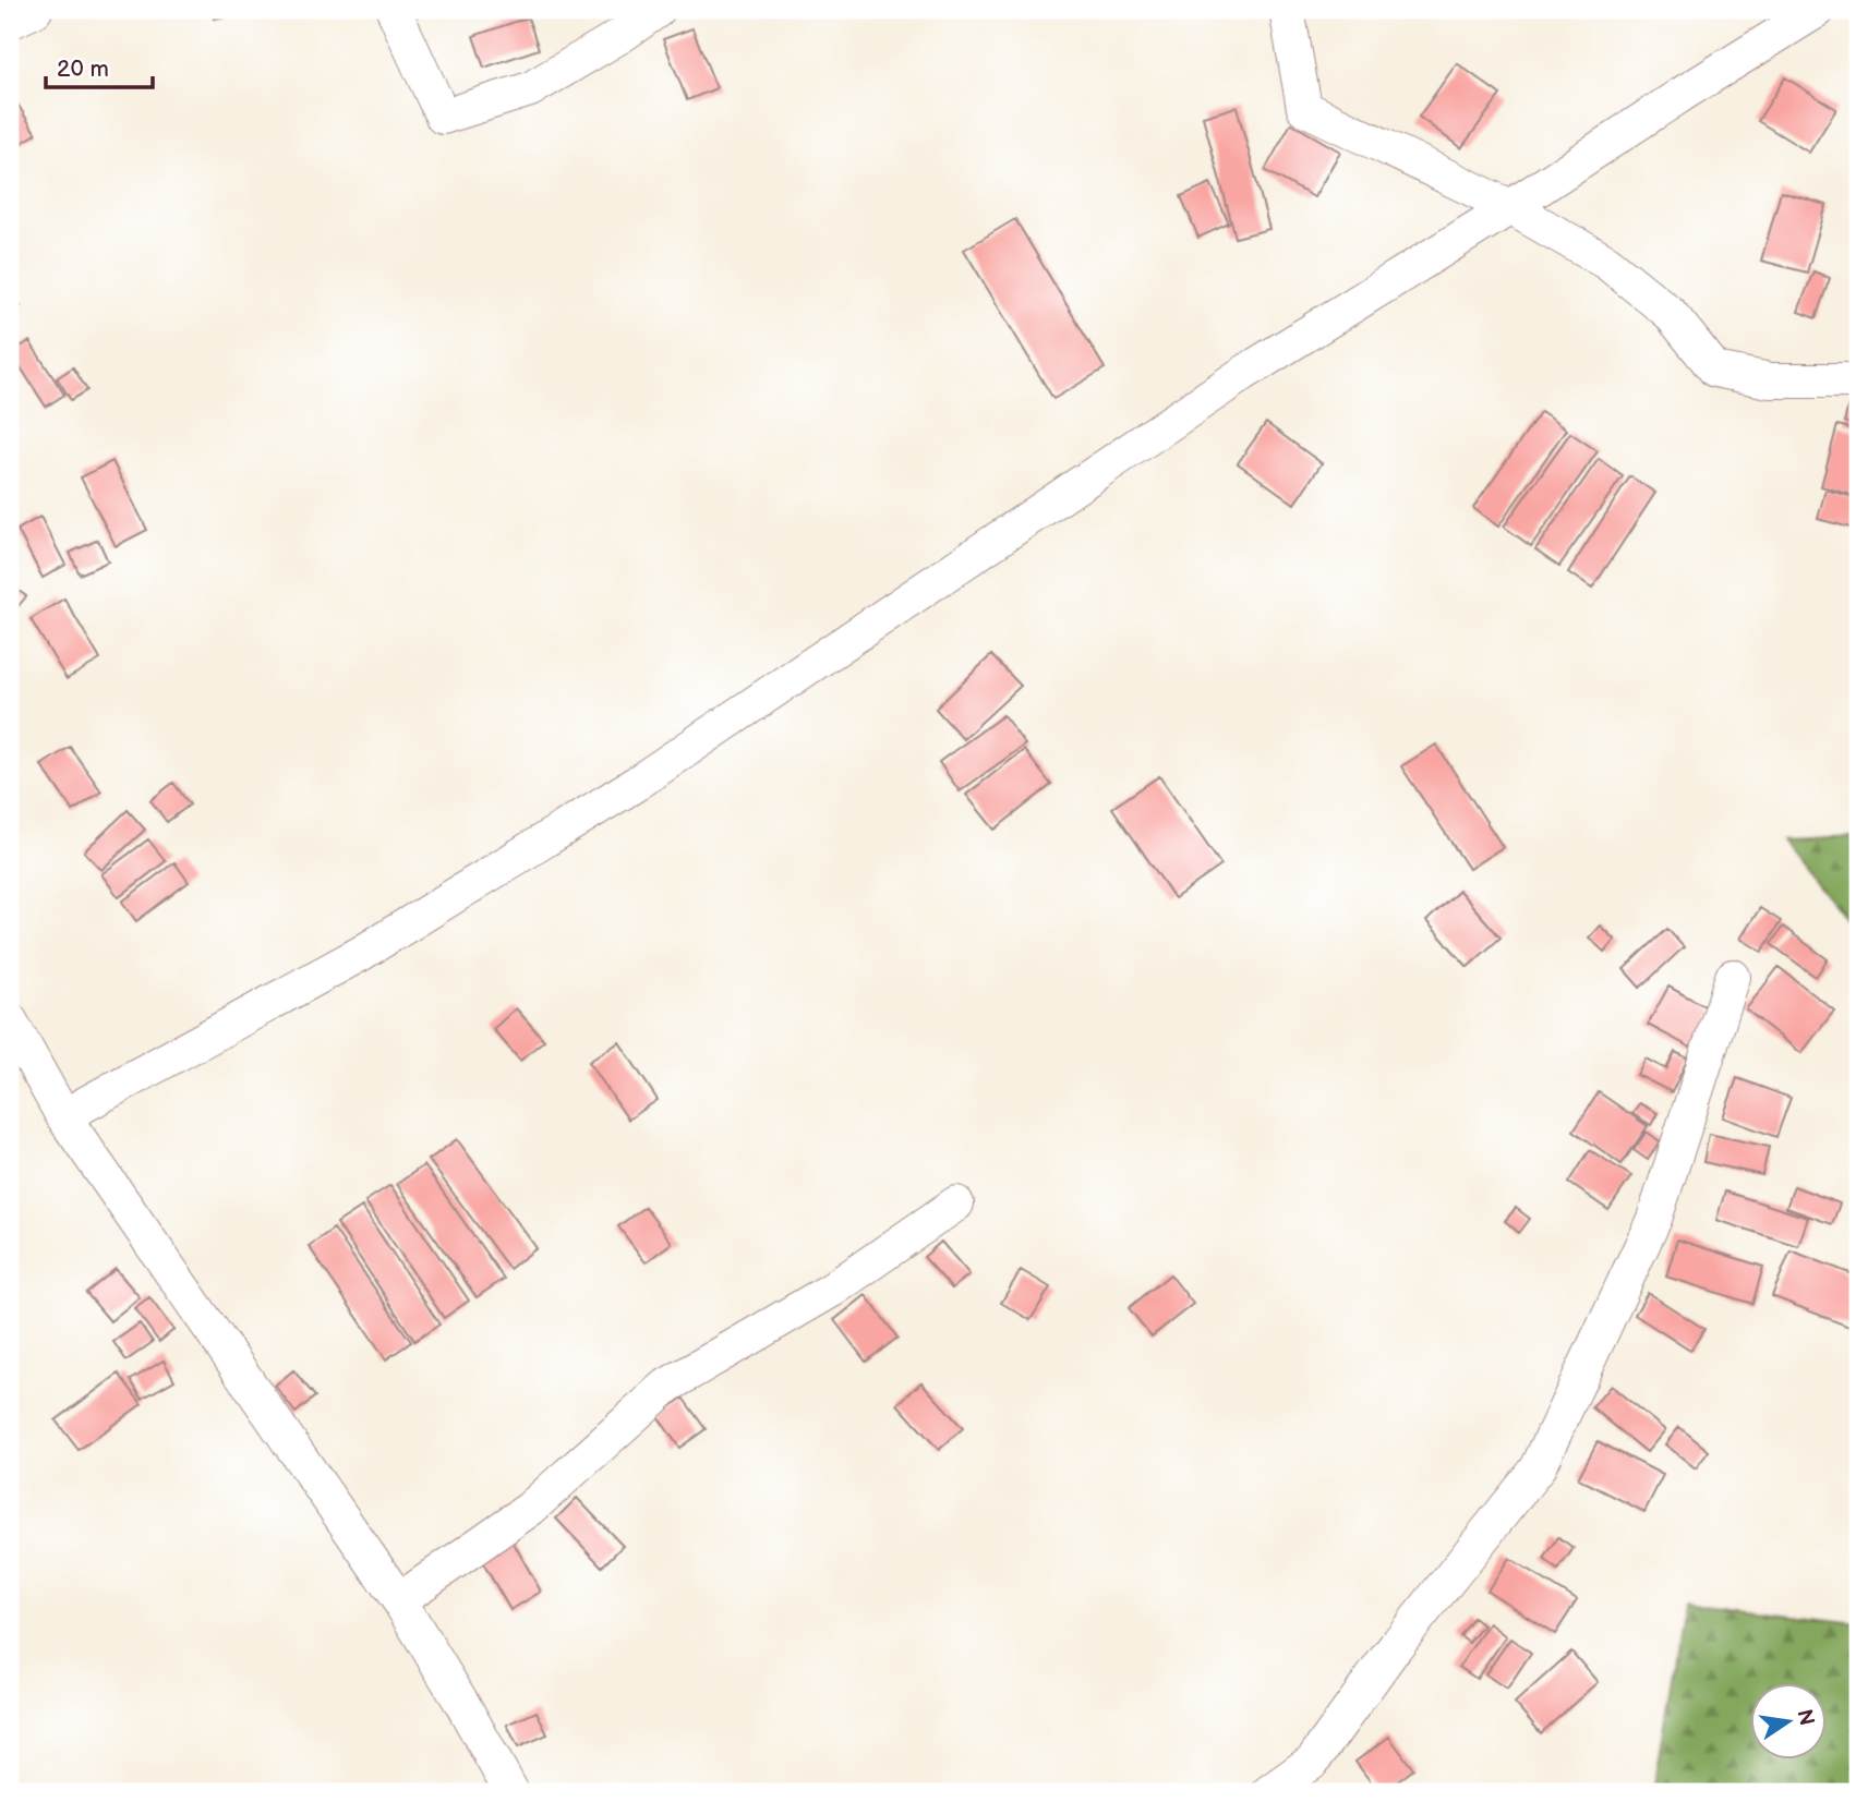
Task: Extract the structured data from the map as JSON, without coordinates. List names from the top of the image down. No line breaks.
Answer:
{"scale_bar":"20 m","north":"right"}
